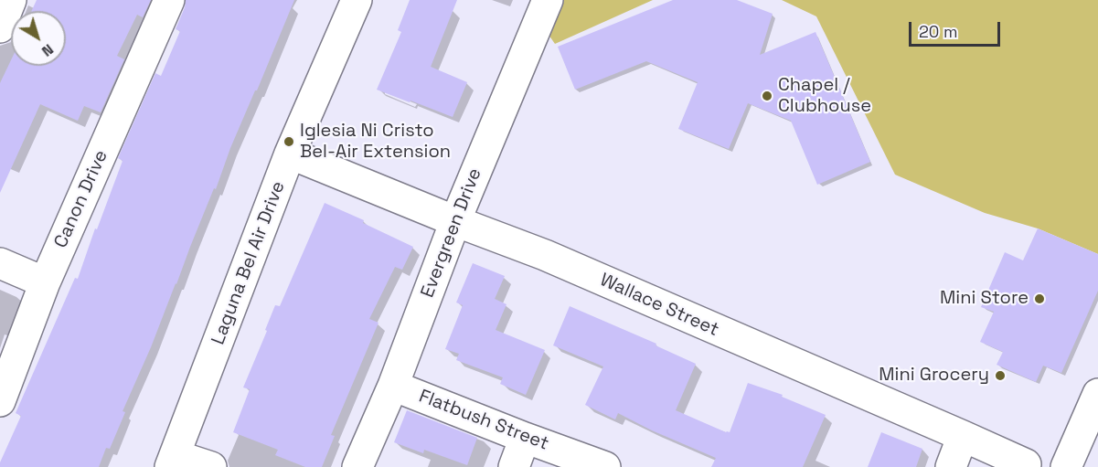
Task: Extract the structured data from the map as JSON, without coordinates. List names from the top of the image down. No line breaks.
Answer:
{"streets":{"street":["Canon Drive","Evergreen Drive","Laguna Bel Air Drive","Wallace Street","Flatbush Street"]},"crossings":[["Evergreen Drive","Wallace Street"],["Evergreen Drive","Flatbush Street"],["Laguna Bel Air Drive","Wallace Street"]],"places":["Chapel / Clubhouse","Iglesia Ni Cristo Bel-Air Extension","Mini Store","Mini Grocery"],"scale_bar":"20 m","north":"bottom right"}
